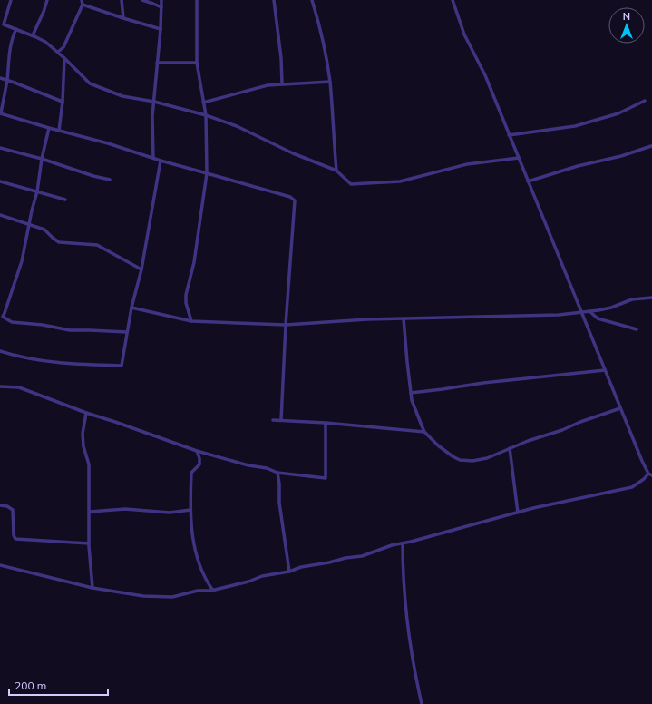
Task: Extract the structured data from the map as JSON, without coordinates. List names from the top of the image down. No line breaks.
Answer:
{"scale_bar":"200 m","north":"top"}
